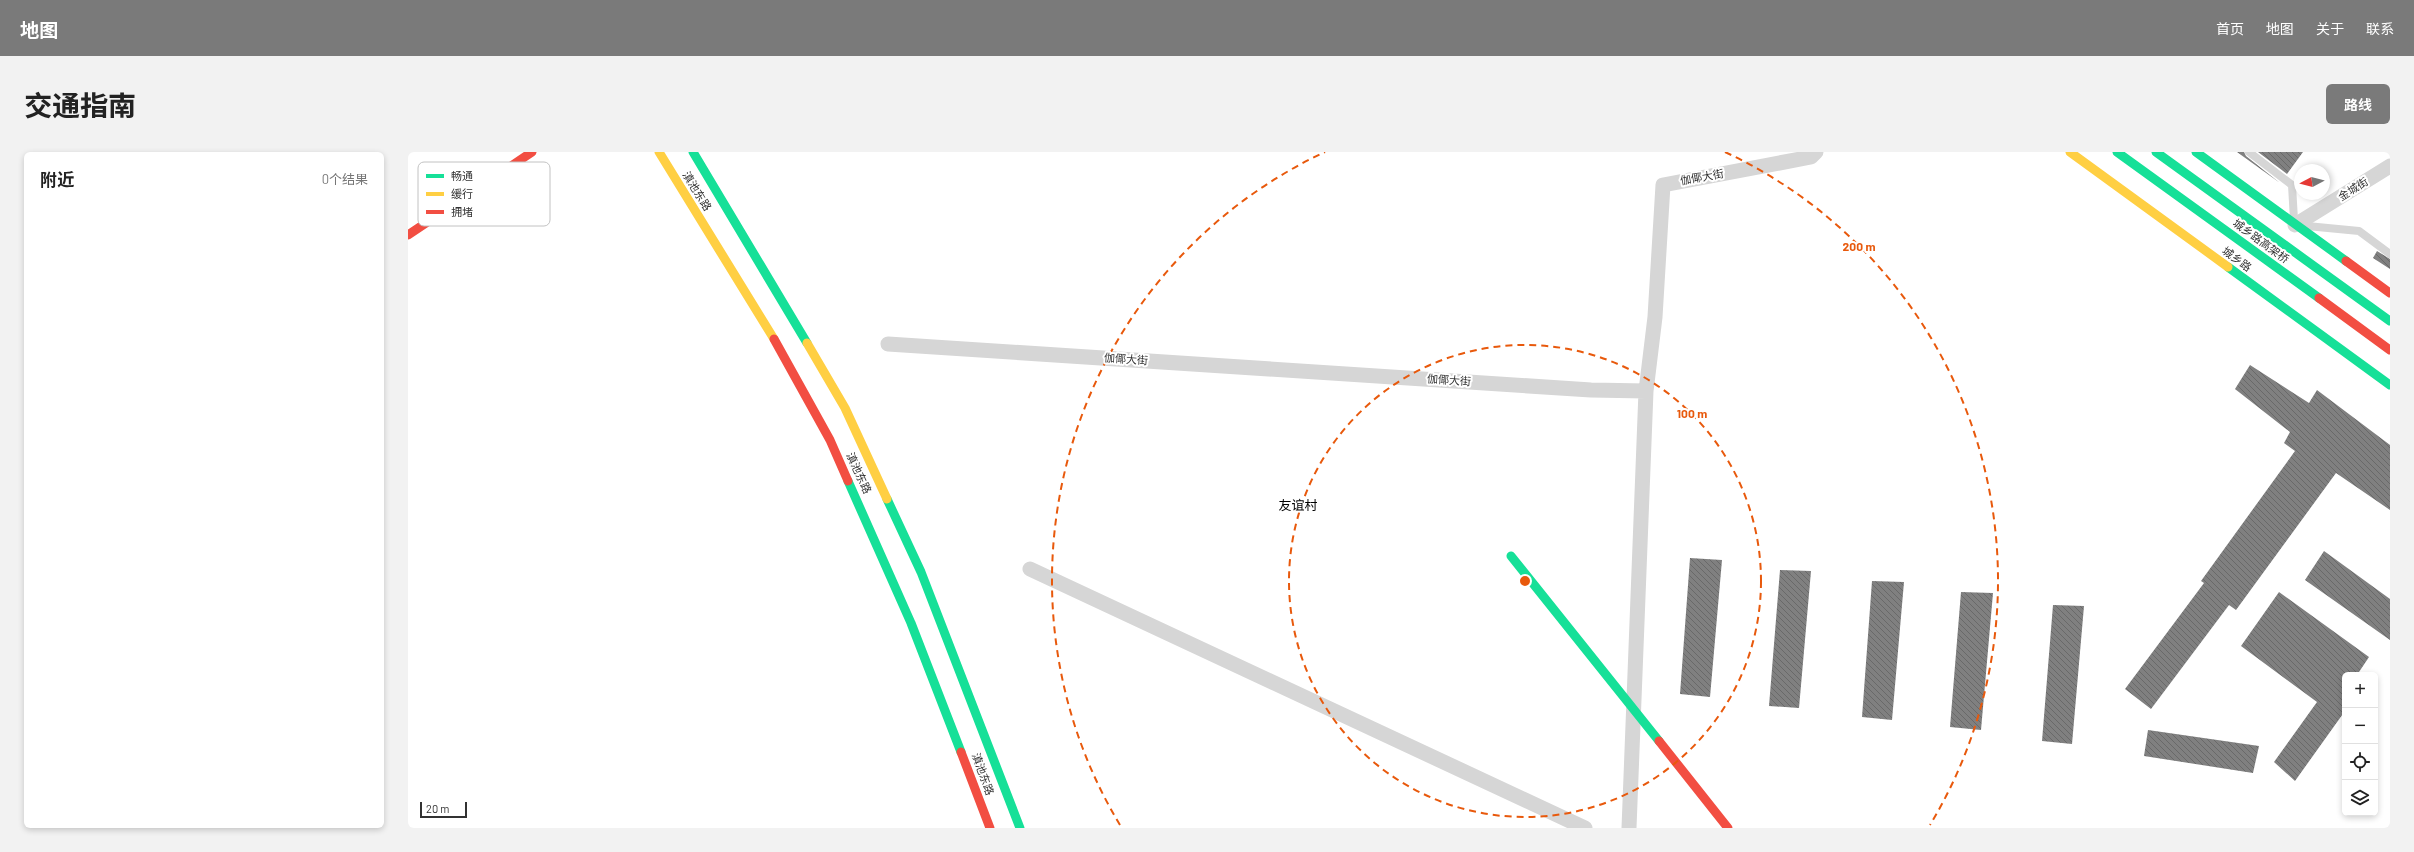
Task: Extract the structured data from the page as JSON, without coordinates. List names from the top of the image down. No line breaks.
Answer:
{"streets":{"main road":["滇池东路","城乡路高架桥","城乡路"],"street":["伽倻大街","金城街"]},"districts":["友谊村"],"legend":["畅通","缓行","拥堵"],"scale_bar":"20 m","north":"left","page":{"header":"地图","nav":["首页","地图","关于","联系"],"title":"交通指南","buttons":"路线","heading":["附近","0个结果"],"map_buttons":["+","−"],"scale":"20 m"},"rings":["200 m","100 m"]}
